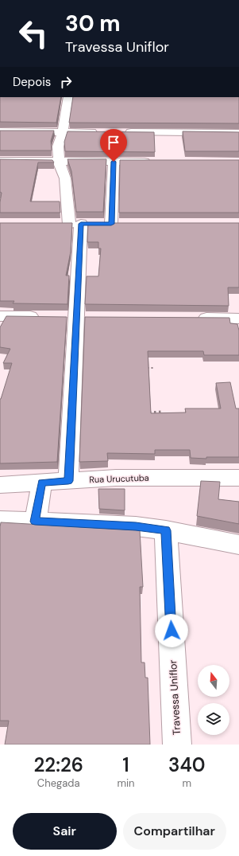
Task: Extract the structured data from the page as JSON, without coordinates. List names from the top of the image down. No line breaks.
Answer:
{"streets":{"street":["Rua Urucutuba","Travessa Uniflor"]},"north":"top","page":{"turn":["30 m","Travessa Uniflor"],"then":"Depois","eta":["22:26","Chegada","1","min","340","m"],"buttons":["Sair","Compartilhar"]}}
